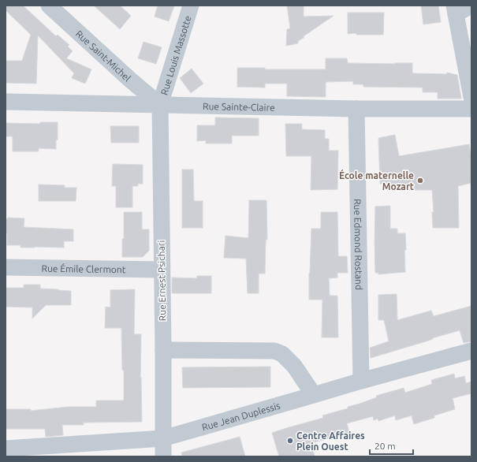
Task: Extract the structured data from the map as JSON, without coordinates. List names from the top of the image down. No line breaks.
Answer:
{"streets":{"street":["Rue Louis Massotte","Rue Saint-Michel","Rue Sainte-Claire","Rue Edmond Rostand","Rue Émile Clermont","Rue Ernest Psichari","Rue Jean Duplessis"]},"crossings":[["Rue Louis Massotte","Rue Saint-Michel"],["Rue Louis Massotte","Rue Sainte-Claire"],["Rue Louis Massotte","Rue Ernest Psichari"],["Rue Saint-Michel","Rue Sainte-Claire"],["Rue Saint-Michel","Rue Ernest Psichari"],["Rue Sainte-Claire","Rue Edmond Rostand"],["Rue Sainte-Claire","Rue Ernest Psichari"],["Rue Edmond Rostand","Rue Jean Duplessis"],["Rue Émile Clermont","Rue Ernest Psichari"],["Rue Ernest Psichari","Rue Jean Duplessis"]],"places":["École maternelle Mozart","Centre Affaires Plein Ouest"],"scale_bar":"20 m"}
